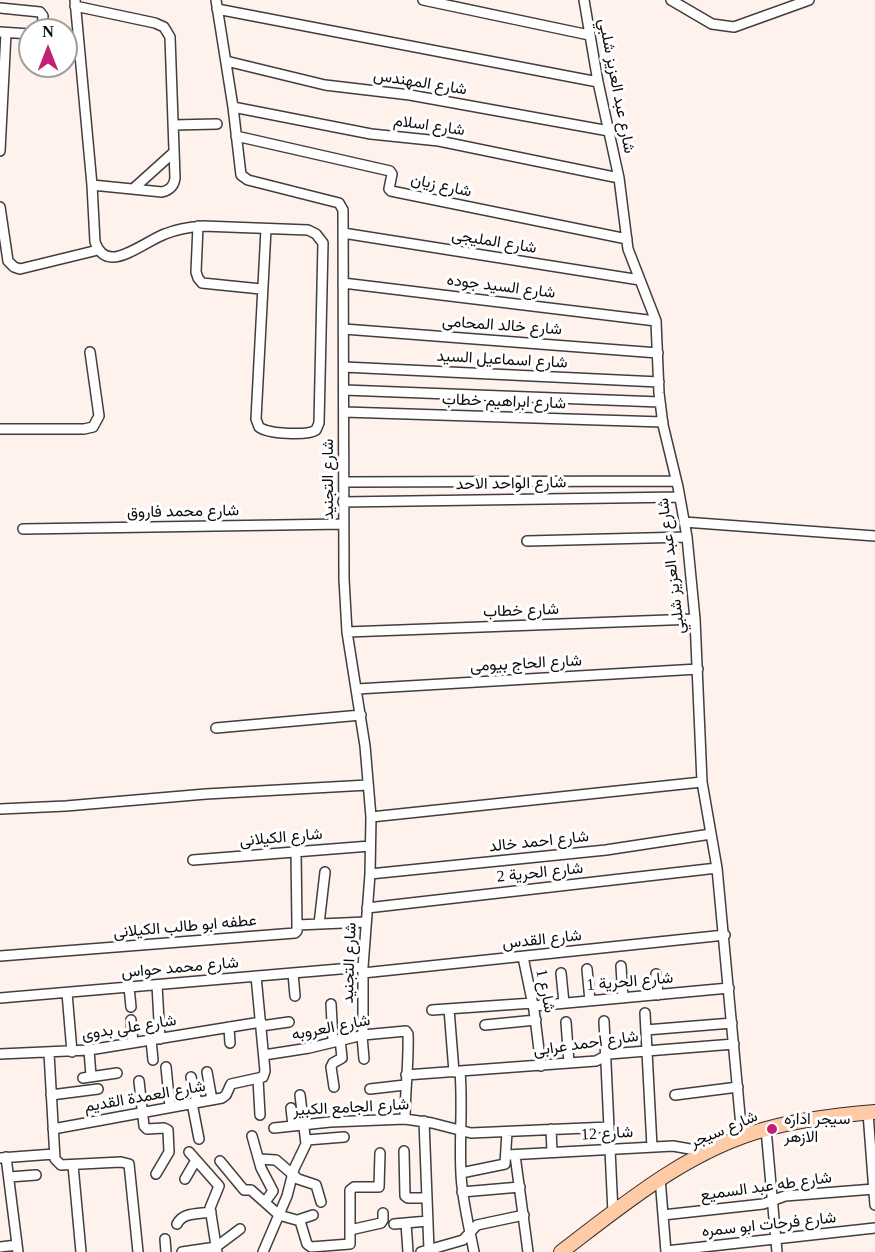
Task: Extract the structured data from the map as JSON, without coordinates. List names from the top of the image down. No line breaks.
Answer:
{"streets":{"main road":["شارع سيجر"],"street":["شارع المهندس","شارع عبد العزيز شلبي","شارع اسلام","شارع زيان","شارع المليجى","شارع السيد جوده","شارع خالد المحامى","شارع اسماعيل السيد","شارع ابراهيم خطاب","شارع التجنيد","شارع الواحد الاحد","شارع محمد فاروق","شارع خطاب","شارع الحاج بيومى","شارع الكيلانى","شارع احمد خالد","شارع الحرية 2","عطفه ابو طالب الكيلانى","شارع القدس","شارع محمد حواس","شارع الحرية 1","شارع 1","شارع على بدوى","شارع العروبه","شارع احمد عرابى","شارع العمدة القديم","شارع الجامع الكبير","شارع 12","شارع طه عبد السميع","شارع فرحات ابو سمره"]},"crossings":[["شارع المهندس","شارع عبد العزيز شلبي"],["شارع المهندس","شارع التجنيد"],["شارع عبد العزيز شلبي","شارع اسلام"],["شارع عبد العزيز شلبي","شارع زيان"],["شارع عبد العزيز شلبي","شارع المليجى"],["شارع عبد العزيز شلبي","شارع السيد جوده"],["شارع عبد العزيز شلبي","شارع خالد المحامى"],["شارع عبد العزيز شلبي","شارع اسماعيل السيد"],["شارع عبد العزيز شلبي","شارع ابراهيم خطاب"],["شارع عبد العزيز شلبي","شارع الواحد الاحد"],["شارع عبد العزيز شلبي","شارع خطاب"],["شارع عبد العزيز شلبي","شارع الحاج بيومى"],["شارع عبد العزيز شلبي","شارع احمد خالد"],["شارع عبد العزيز شلبي","شارع الحرية 2"],["شارع عبد العزيز شلبي","شارع القدس"],["شارع عبد العزيز شلبي","شارع الحرية 1"],["شارع عبد العزيز شلبي","شارع احمد عرابى"],["شارع عبد العزيز شلبي","شارع سيجر"],["شارع اسلام","شارع التجنيد"],["شارع زيان","شارع التجنيد"],["شارع المليجى","شارع التجنيد"],["شارع السيد جوده","شارع التجنيد"],["شارع خالد المحامى","شارع التجنيد"],["شارع اسماعيل السيد","شارع التجنيد"],["شارع ابراهيم خطاب","شارع التجنيد"],["شارع التجنيد","شارع الواحد الاحد"],["شارع التجنيد","شارع محمد فاروق"],["شارع التجنيد","شارع خطاب"],["شارع التجنيد","شارع الحاج بيومى"],["شارع التجنيد","شارع الكيلانى"],["شارع التجنيد","شارع احمد خالد"],["شارع التجنيد","شارع الحرية 2"],["شارع التجنيد","عطفه ابو طالب الكيلانى"],["شارع التجنيد","شارع القدس"],["شارع التجنيد","شارع محمد حواس"],["شارع التجنيد","شارع العروبه"],["شارع القدس","شارع محمد حواس"],["شارع القدس","شارع 1"],["شارع الحرية 1","شارع 1"],["شارع 1","شارع احمد عرابى"],["شارع العروبه","شارع احمد عرابى"],["شارع سيجر","شارع 12"]],"places":["سيجر اداره الازهر"],"north":"top"}
